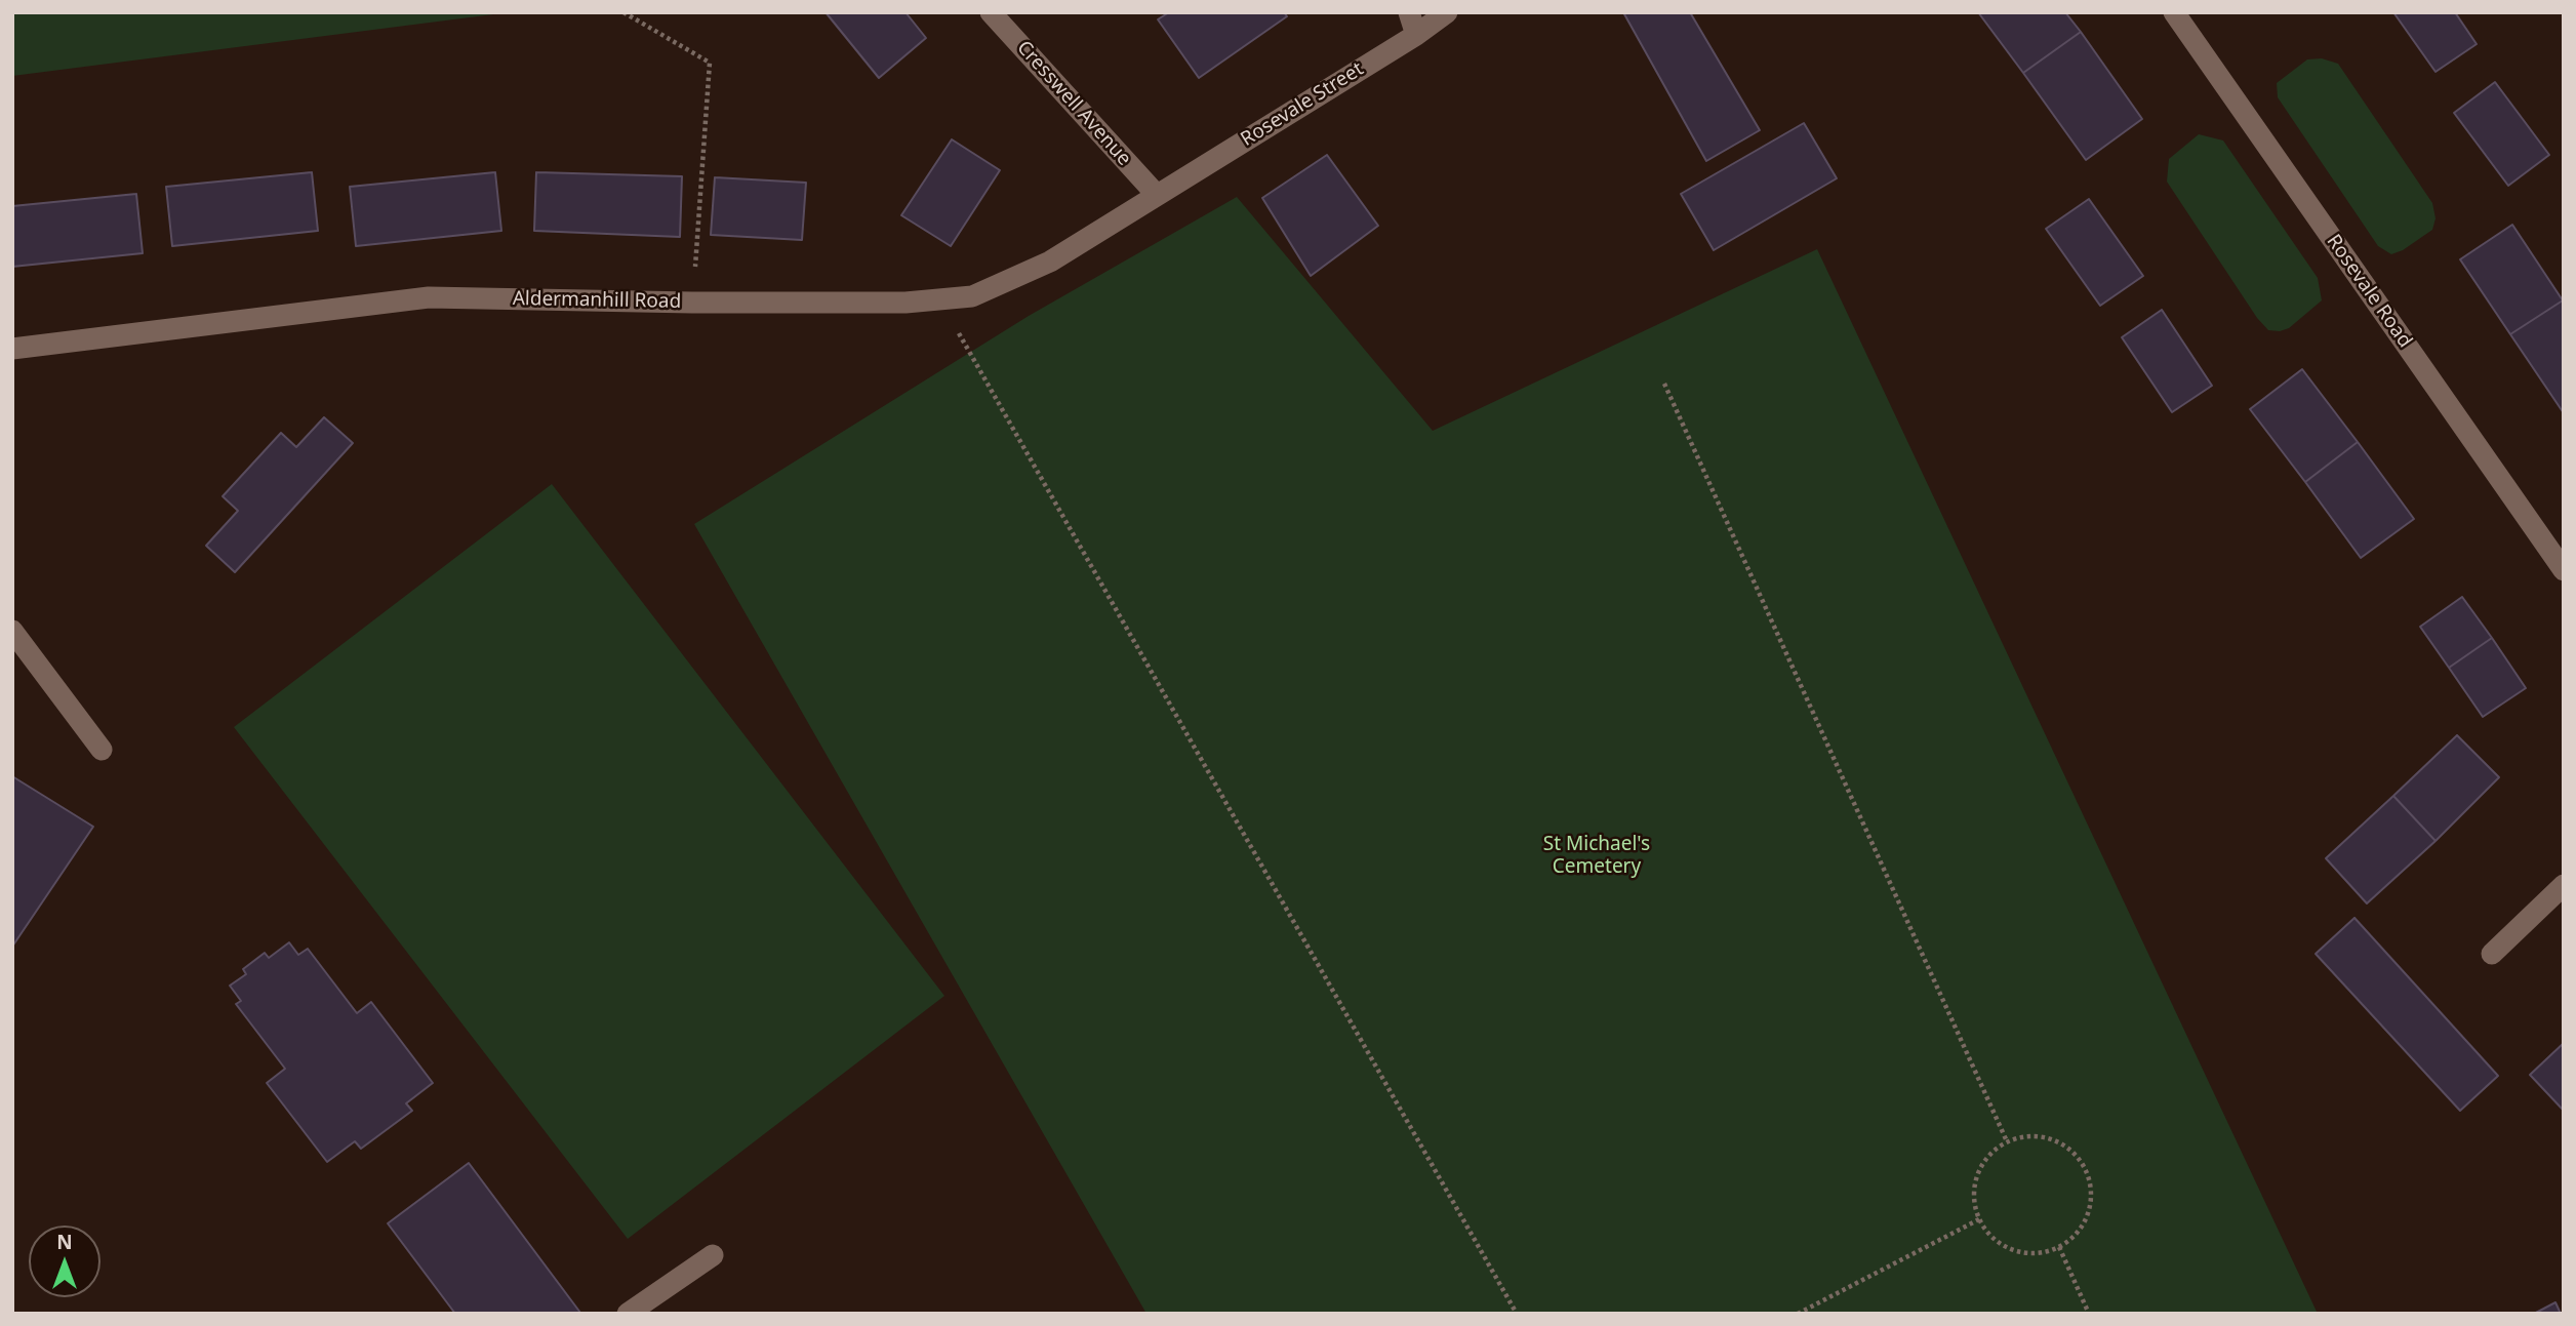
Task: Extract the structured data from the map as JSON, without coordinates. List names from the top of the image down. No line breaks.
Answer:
{"streets":{"street":["Cresswell Avenue","Rosevale Street","Rosevale Road","Aldermanhill Road"]},"crossings":[["Cresswell Avenue","Rosevale Street"],["Cresswell Avenue","Aldermanhill Road"],["Rosevale Street","Aldermanhill Road"]],"parks":["St Michael's Cemetery"],"north":"top"}
